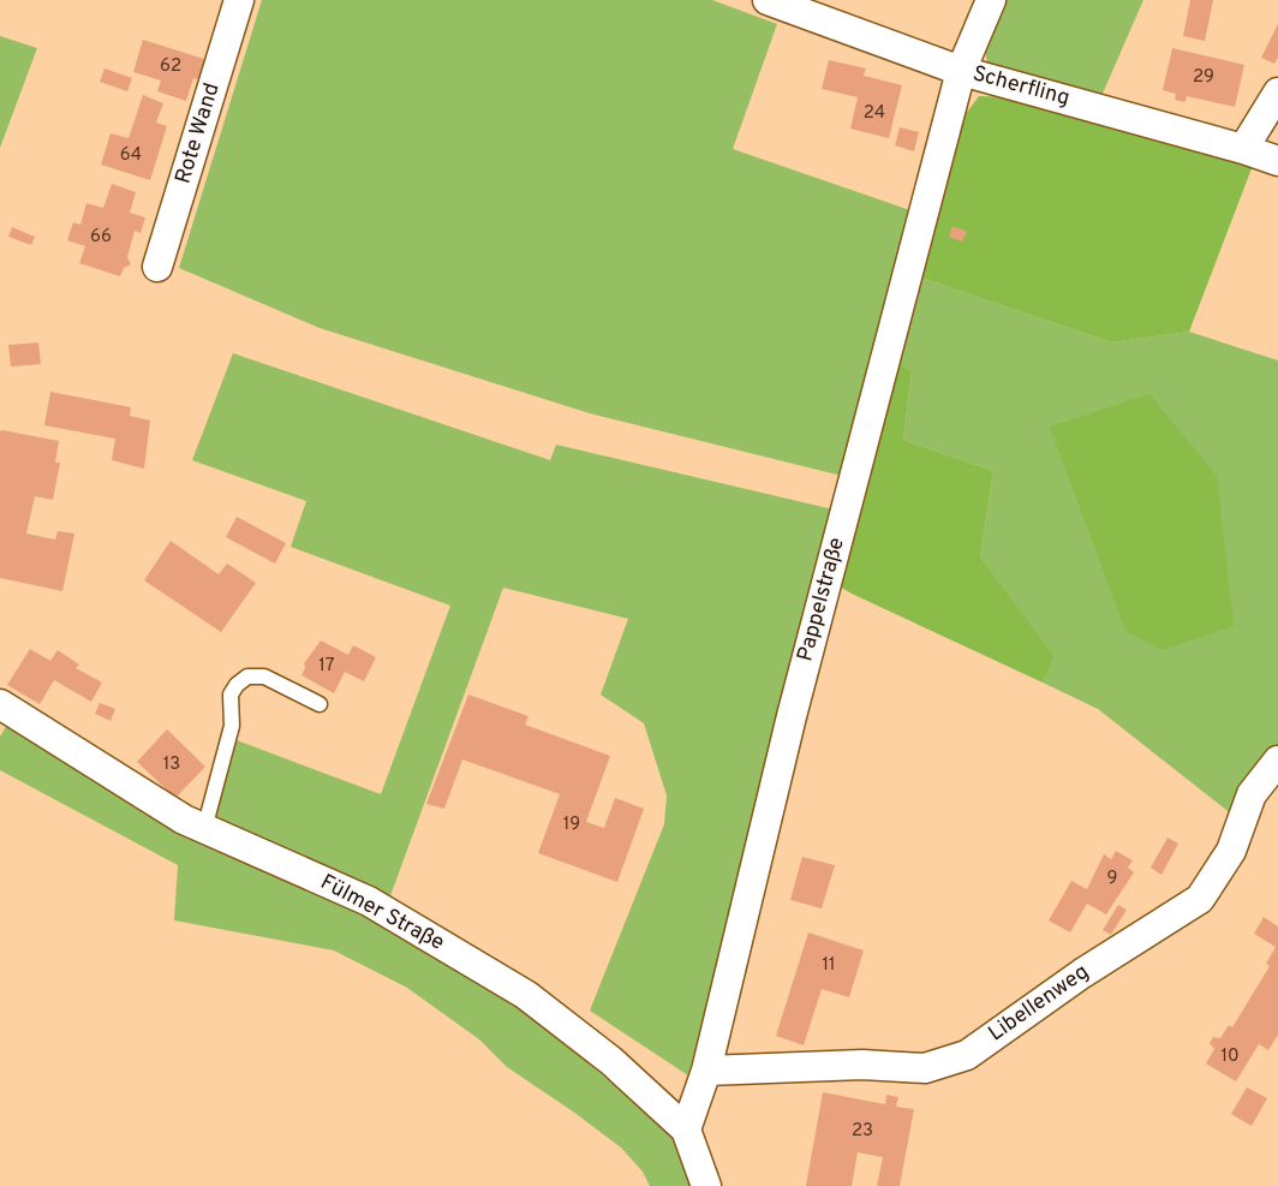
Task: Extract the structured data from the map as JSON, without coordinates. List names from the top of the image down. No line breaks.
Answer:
{"streets":{"street":["Scherfling","Rote Wand","Pappelstraße","Fülmer Straße","Libellenweg"]},"crossings":[["Scherfling","Pappelstraße"],["Pappelstraße","Fülmer Straße"],["Pappelstraße","Libellenweg"]],"house_numbers":["62","29","24","64","66","17","13","19","9","11","10","23"]}
